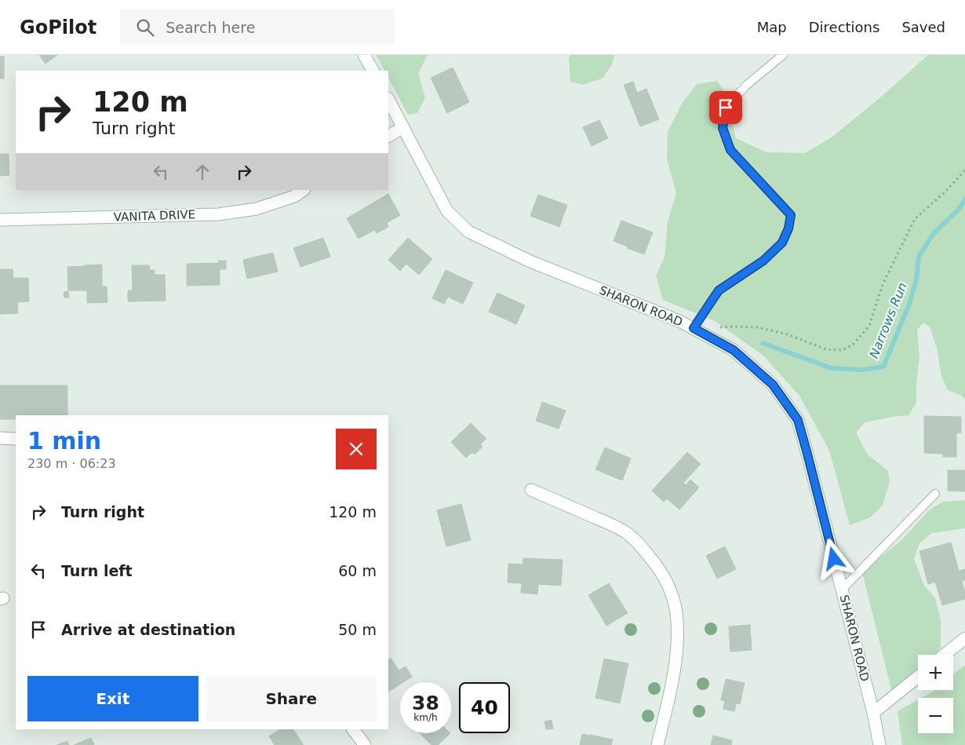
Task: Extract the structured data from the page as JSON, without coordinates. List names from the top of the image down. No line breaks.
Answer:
{"streets":{"street":["VANITA DRIVE","SHARON ROAD"]},"water":["Narrows Run"],"page":{"header":"GoPilot","search":"Search here","nav":["Map","Directions","Saved"],"turn":["120 m","Turn right"],"heading":["1 min","230 m · 06:23"],"list":[{"name":"Turn right","value":"120 m"},{"name":"Turn left","value":"60 m"},{"name":"Arrive at destination","value":"50 m"}],"map_buttons":["+","−"],"buttons":["Exit","Share"],"speed":"38 km/h","limit":"40"}}
